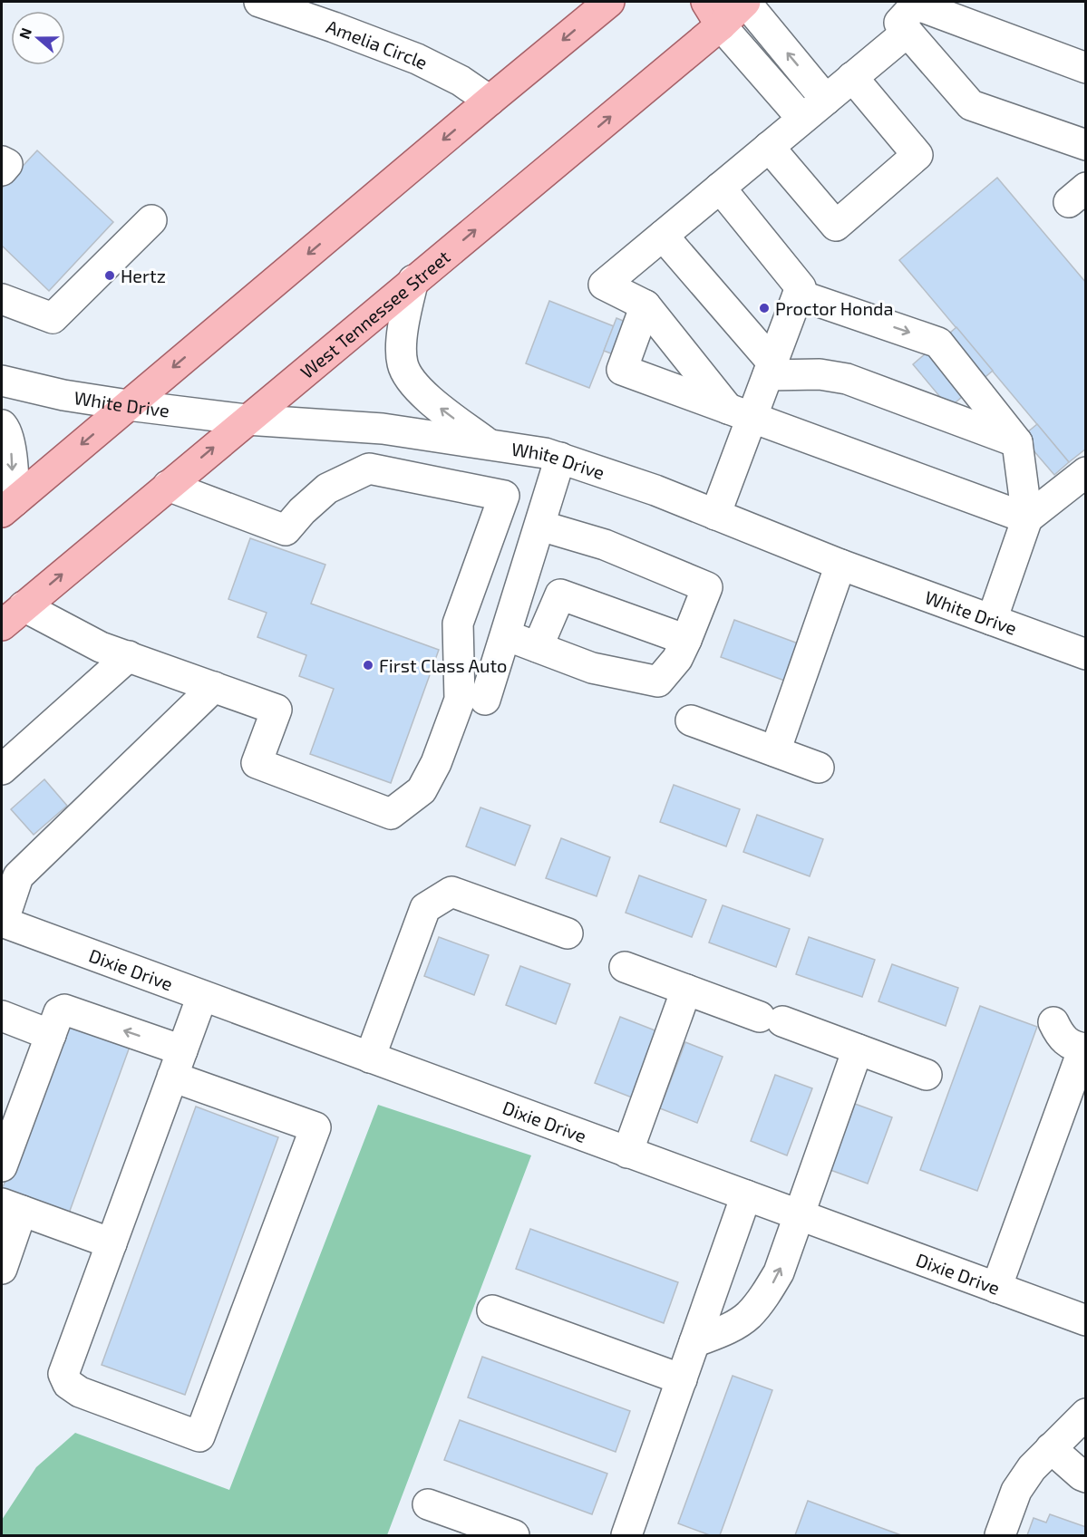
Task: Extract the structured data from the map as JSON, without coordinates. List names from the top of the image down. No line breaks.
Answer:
{"streets":{"main road":["West Tennessee Street"],"street":["Amelia Circle","White Drive","Dixie Drive"]},"crossings":[["West Tennessee Street","White Drive"]],"places":["Hertz","Proctor Honda","First Class Auto"],"north":"left"}
